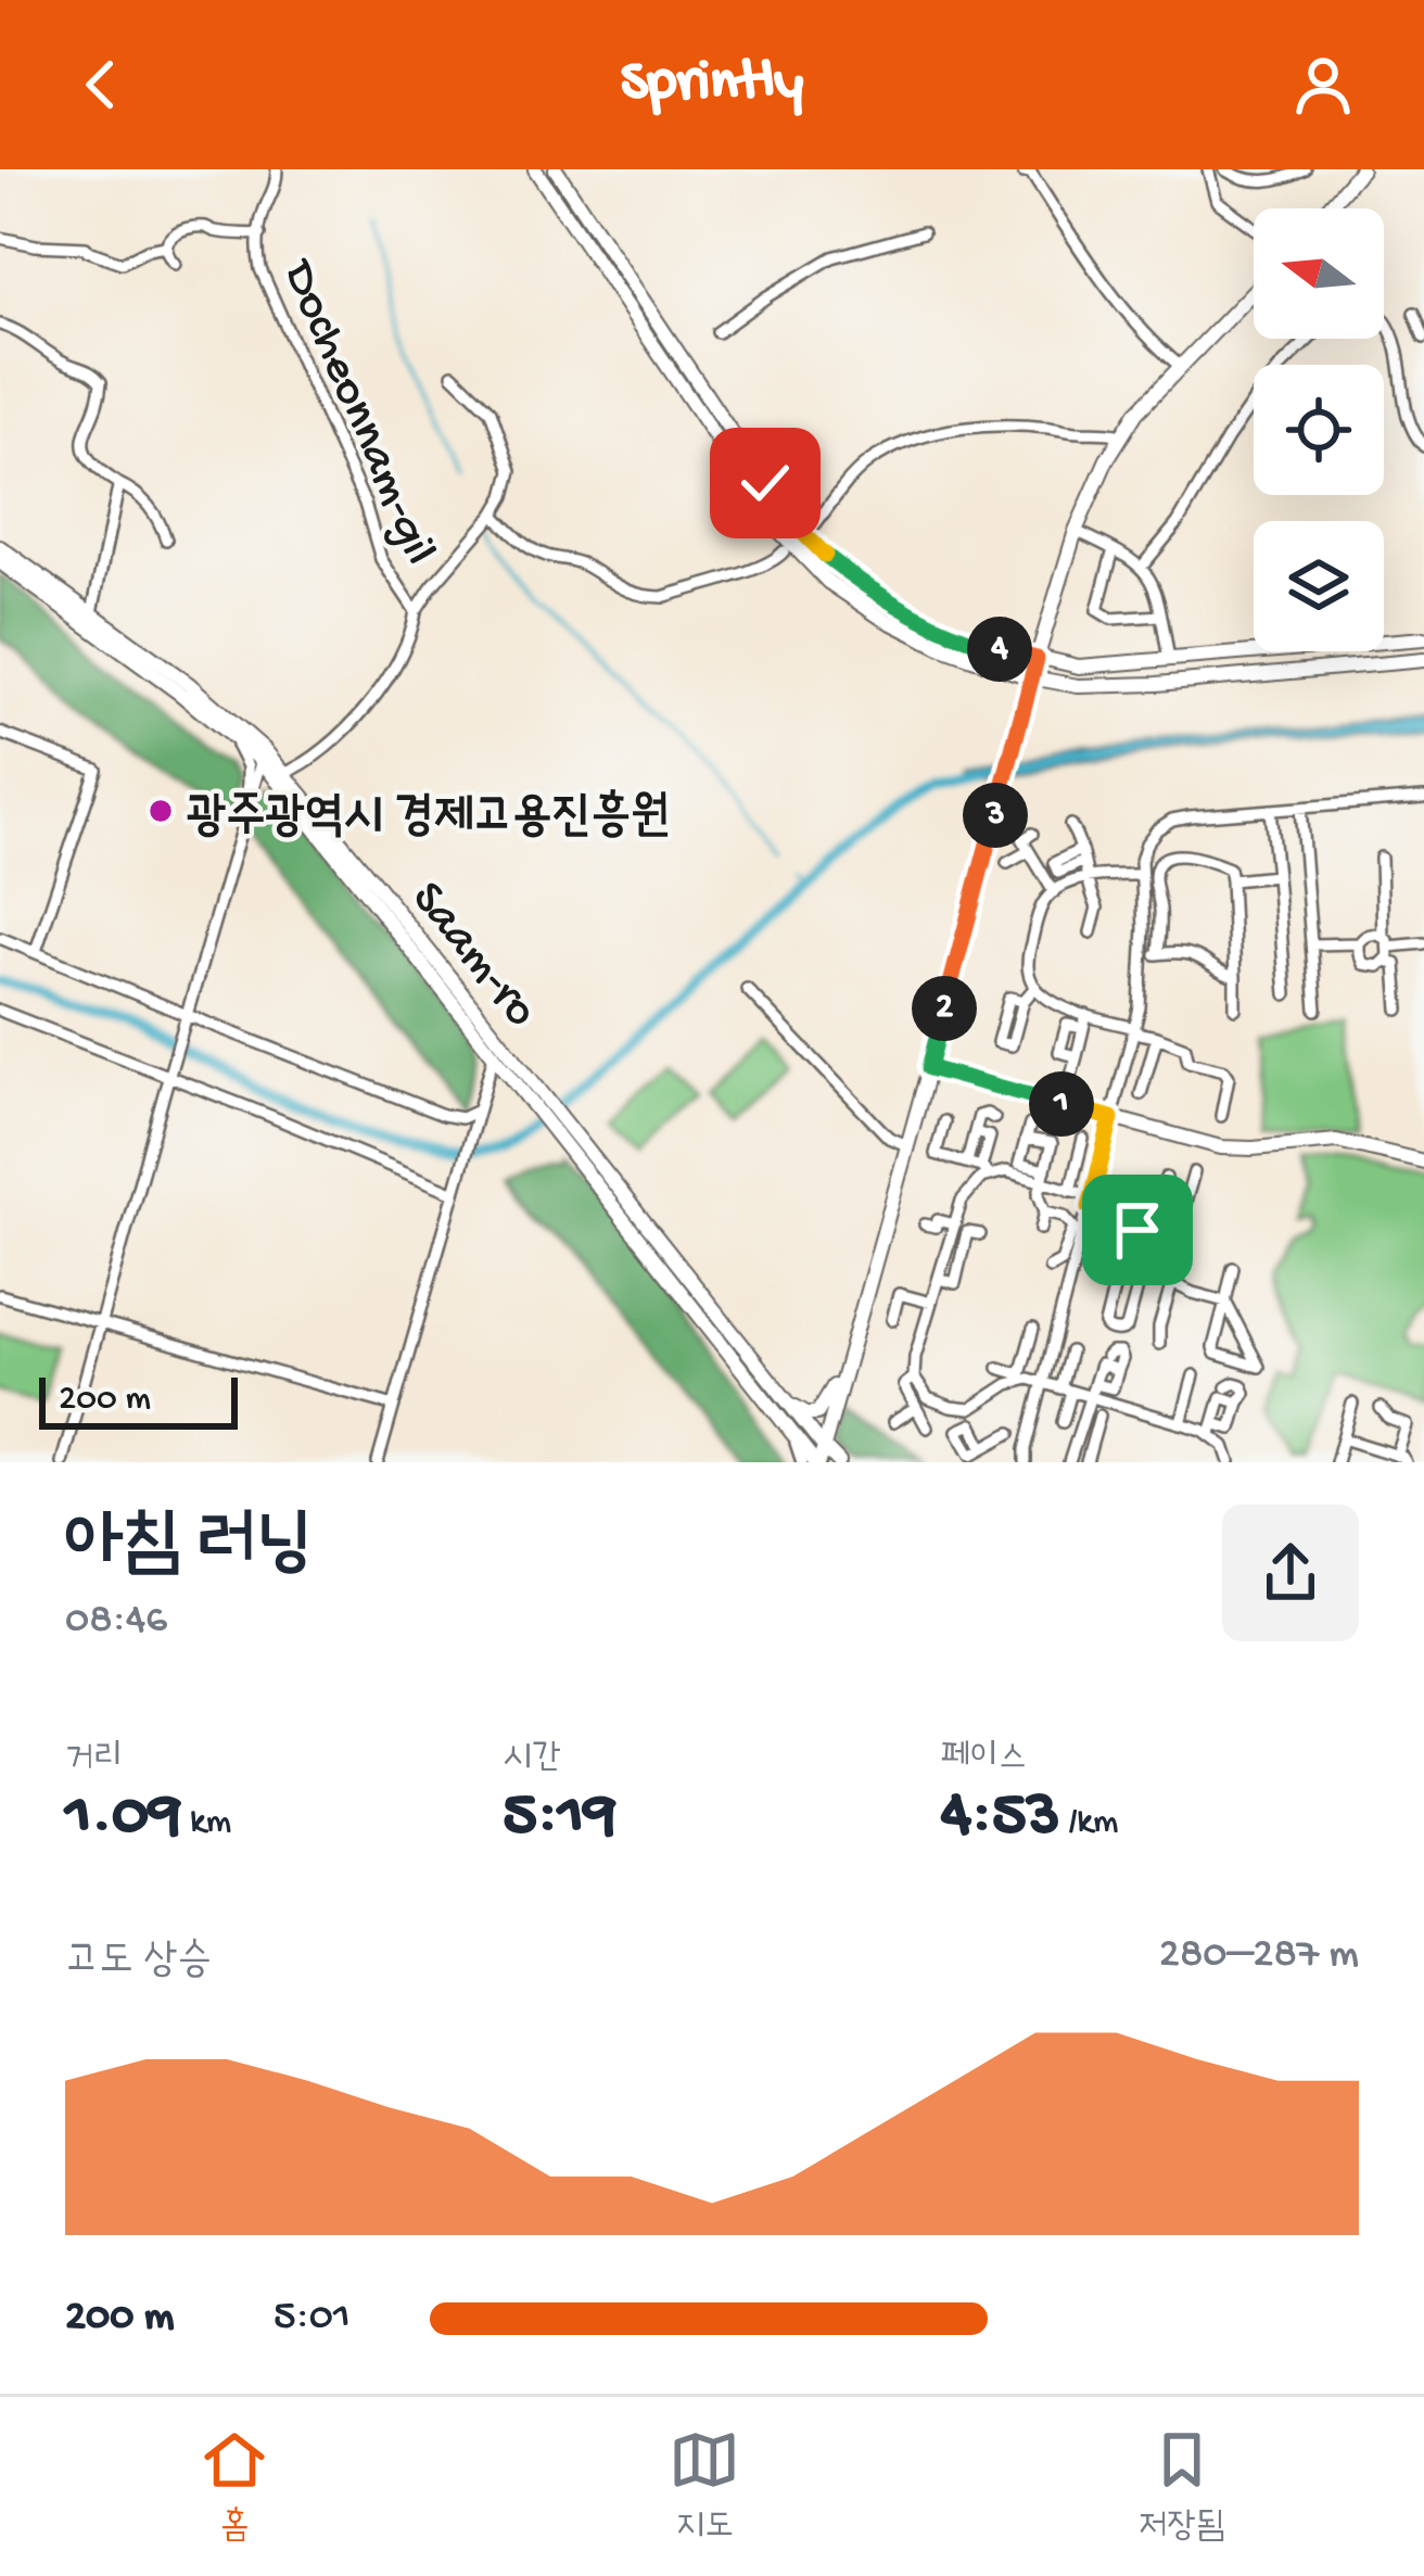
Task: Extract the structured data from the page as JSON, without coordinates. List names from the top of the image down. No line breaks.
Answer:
{"streets":{"main road":["Saam-ro"],"street":["Docheonnam-gil"]},"crossings":[["Docheonnam-gil","Saam-ro"]],"places":["광주광역시 경제고용진흥원"],"scale_bar":"200 m","north":"left","page":{"header":"Sprintly","pins":["4","3","2","1"],"scale":"200 m","heading":["아침 러닝","08:46"],"stats":[["거리","1.09 km"],["시간","5:19"],["페이스","4:53 /km"]],"chart":["고도 상승","280–287 m"],"list":[{"name":"200 m","note":"5:01"}],"tabs":["홈","지도","저장됨"]}}
